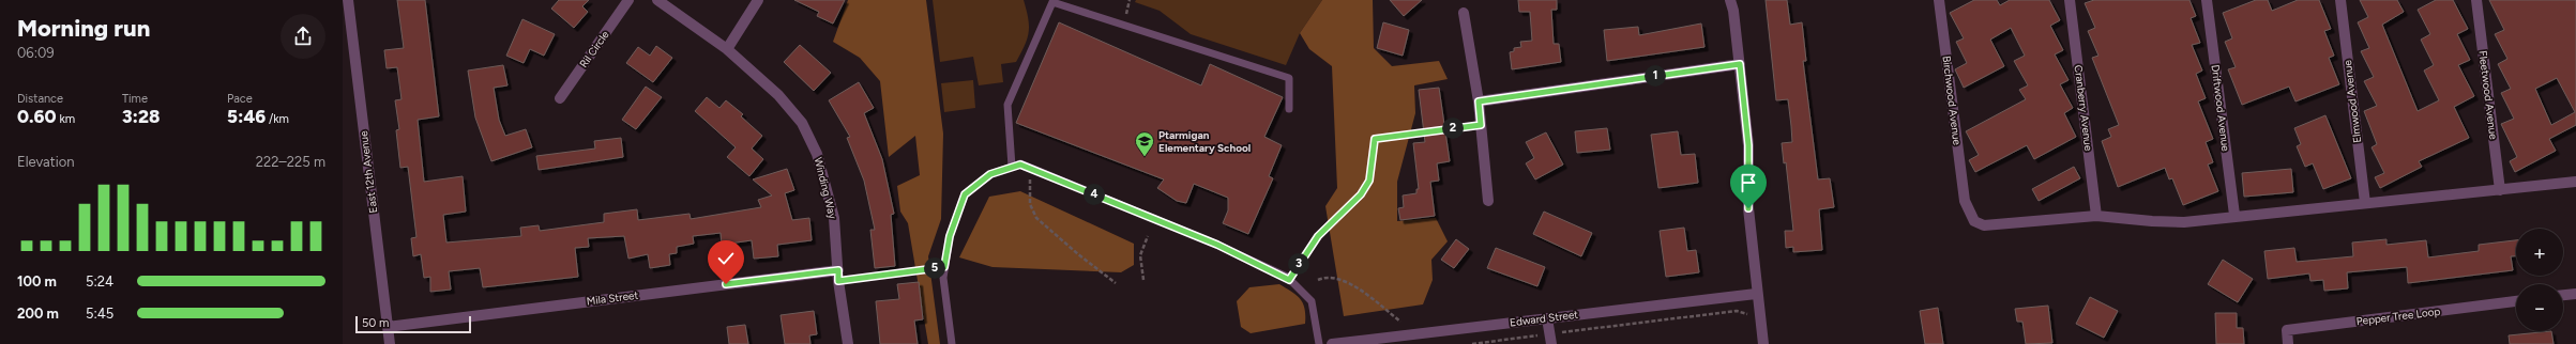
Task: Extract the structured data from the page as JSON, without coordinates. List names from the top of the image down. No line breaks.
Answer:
{"streets":{"street":["Ril Circle","Fleetwood Avenue","Birchwood Avenue","Elmwood Avenue","Cranberry Avenue","Driftwood Avenue","East 12th Avenue","Winding Way","Mila Street","Pepper Tree Loop","Edward Street"]},"crossings":[["Fleetwood Avenue","Birchwood Avenue"],["Birchwood Avenue","Elmwood Avenue"],["Birchwood Avenue","Cranberry Avenue"],["Birchwood Avenue","Driftwood Avenue"],["East 12th Avenue","Mila Street"],["Winding Way","Mila Street"]],"places":{"school or university":["Ptarmigan Elementary School"]},"scale_bar":"50 m","page":{"heading":["Morning run","06:09"],"pins":["1","2","4","3","5"],"stats":[["Distance","0.60 km"],["Time","3:28"],["Pace","5:46 /km"]],"chart":["Elevation","222–225 m"],"map_buttons":["+","−"],"list":[{"name":"100 m","note":"5:24"},{"name":"200 m","note":"5:45"}],"scale":"50 m"}}
